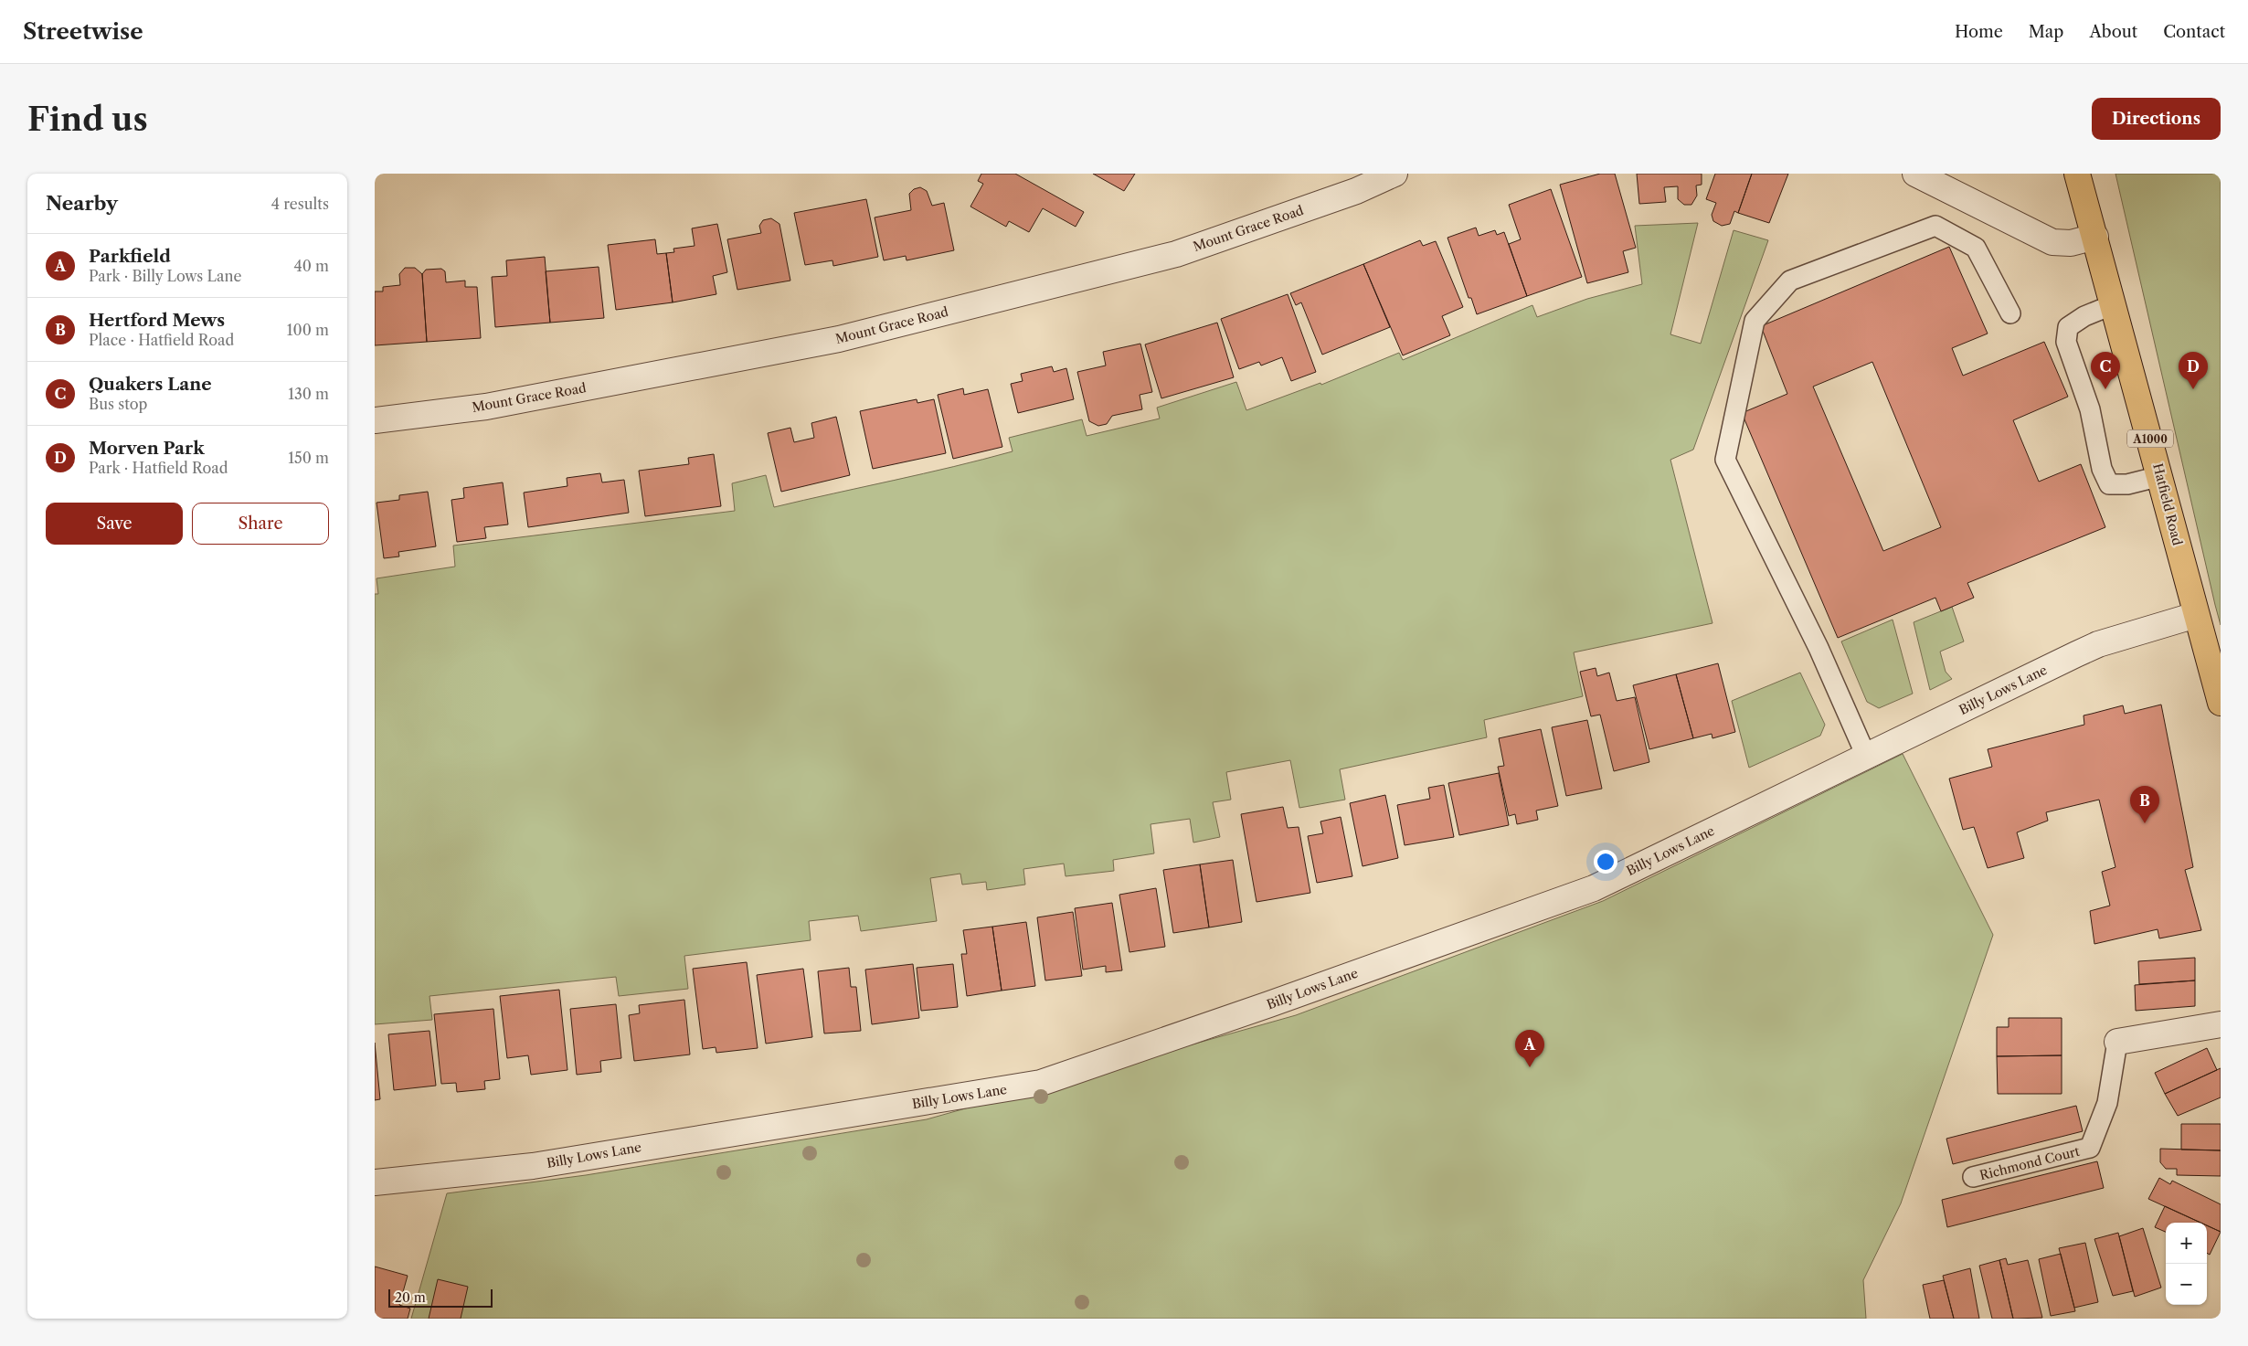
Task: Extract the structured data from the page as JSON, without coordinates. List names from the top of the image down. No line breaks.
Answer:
{"streets":{"main road":["A1000","Hatfield Road"],"street":["Mount Grace Road","Billy Lows Lane","Richmond Court"]},"crossings":[["Hatfield Road","Billy Lows Lane"]],"scale_bar":"20 m","page":{"header":"Streetwise","nav":["Home","Map","About","Contact"],"buttons":["Directions",["Save","Share"]],"title":"Find us","heading":["Nearby","4 results"],"list":[{"mark":"A","name":"Parkfield","note":"Park · Billy Lows Lane","value":"40 m"},{"mark":"B","name":"Hertford Mews","note":"Place · Hatfield Road","value":"100 m"},{"mark":"C","name":"Quakers Lane","note":"Bus stop","value":"130 m"},{"mark":"D","name":"Morven Park","note":"Park · Hatfield Road","value":"150 m"}],"pins":["C","D","B","A"],"map_buttons":["+","−"],"scale":"20 m"}}
